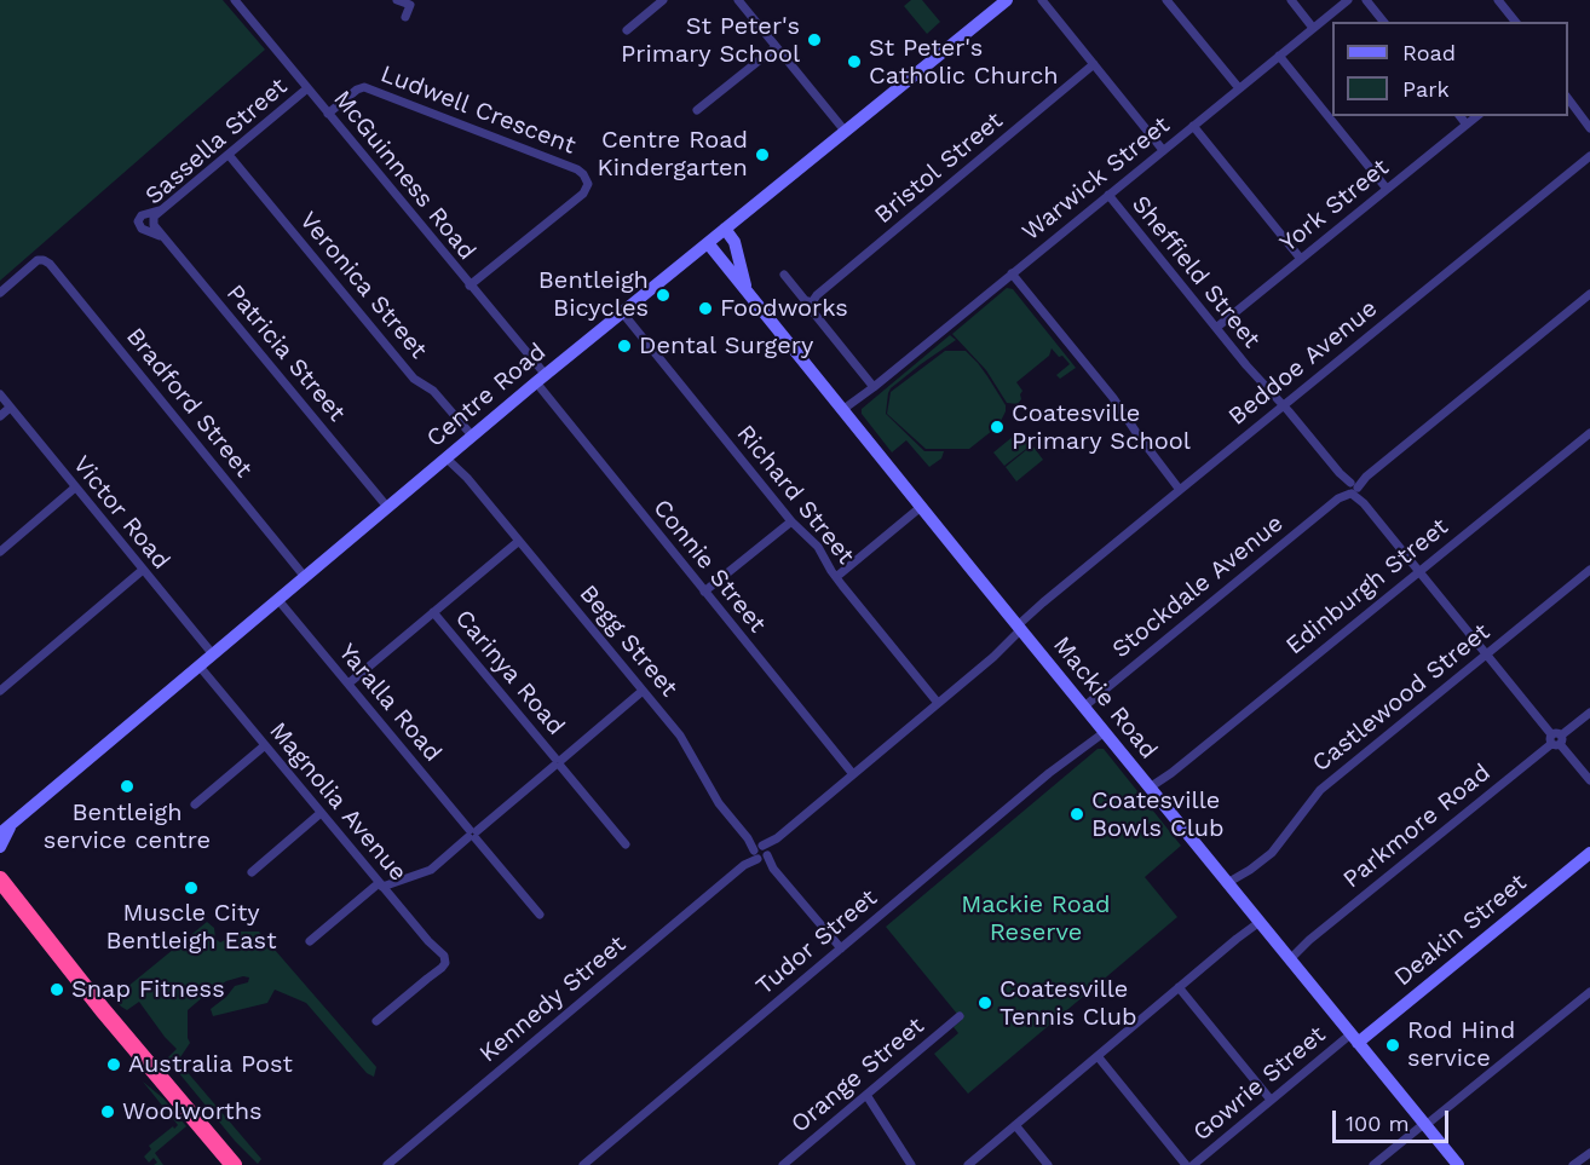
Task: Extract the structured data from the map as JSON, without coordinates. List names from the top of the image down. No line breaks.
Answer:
{"streets":{"street":["Ludwell Crescent","Sassella Street","Bristol Street","McGuinness Road","Warwick Street","York Street","Sheffield Street","Veronica Street","Patricia Street","Beddoe Avenue","Centre Road","Bradford Street","Richard Street","Victor Road","Connie Street","Stockdale Avenue","Edinburgh Street","Begg Street","Carinya Road","Mackie Road","Castlewood Street","Yaralla Road","Magnolia Avenue","Parkmore Road","Deakin Street","Tudor Street","Kennedy Street","Orange Street","Gowrie Street"]},"crossings":[["Ludwell Crescent","McGuinness Road"],["Sassella Street","McGuinness Road"],["Sassella Street","Veronica Street"],["Sassella Street","Patricia Street"],["McGuinness Road","Centre Road"],["McGuinness Road","Connie Street"],["Warwick Street","Sheffield Street"],["Warwick Street","Mackie Road"],["York Street","Sheffield Street"],["Sheffield Street","Beddoe Avenue"],["Sheffield Street","Stockdale Avenue"],["Veronica Street","Centre Road"],["Patricia Street","Centre Road"],["Beddoe Avenue","Mackie Road"],["Centre Road","Bradford Street"],["Centre Road","Richard Street"],["Centre Road","Victor Road"],["Centre Road","Connie Street"],["Centre Road","Begg Street"],["Centre Road","Mackie Road"],["Centre Road","Yaralla Road"],["Centre Road","Magnolia Avenue"],["Stockdale Avenue","Mackie Road"],["Edinburgh Street","Mackie Road"],["Begg Street","Tudor Street"],["Begg Street","Kennedy Street"],["Mackie Road","Castlewood Street"],["Mackie Road","Parkmore Road"],["Mackie Road","Deakin Street"],["Mackie Road","Tudor Street"],["Mackie Road","Gowrie Street"],["Deakin Street","Gowrie Street"]],"parks":["Mackie Road Reserve"],"places":["St Peter's Primary School","St Peter's Catholic Church","Centre Road Kindergarten","Bentleigh Bicycles","Foodworks","Dental Surgery","Coatesville Primary School","Bentleigh service centre","Coatesville Bowls Club","Muscle City Bentleigh East","Snap Fitness","Coatesville Tennis Club","Rod Hind service","Australia Post","Woolworths"],"legend":["Road","Park"],"scale_bar":"100 m"}
